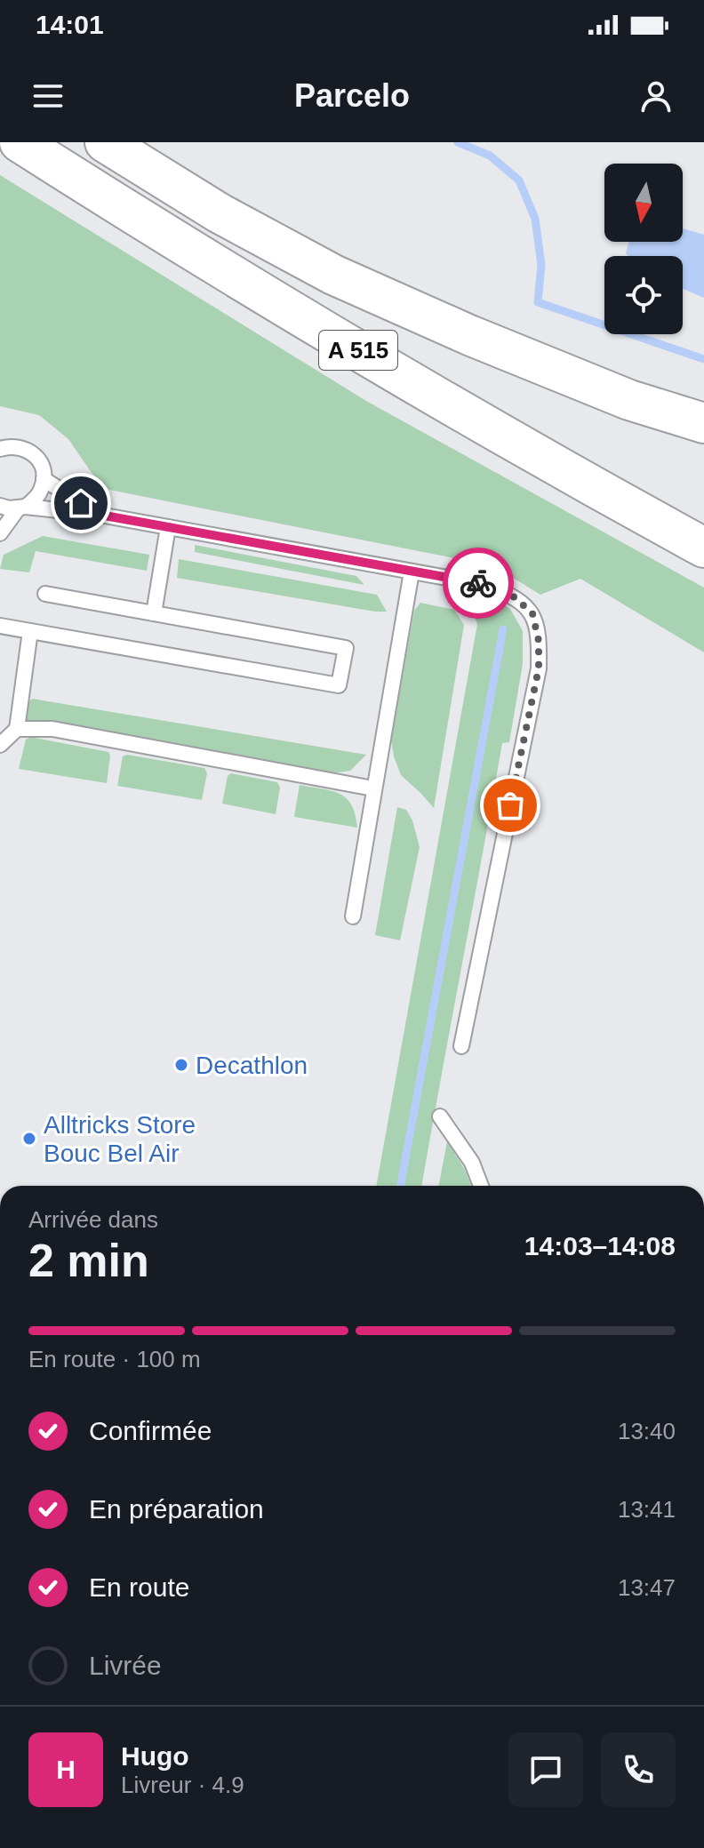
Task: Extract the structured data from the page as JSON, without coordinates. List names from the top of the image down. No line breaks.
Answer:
{"streets":{"main road":["A 515"]},"places":["Decathlon","Alltricks Store Bouc Bel Air"],"north":"bottom","page":{"status":"14:01","header":"Parcelo","heading":["2 min","Arrivée dans","14:03–14:08"],"panel":["Hugo","Livreur · 4.9"],"bar":"En route · 100 m","list":[["Confirmée","13:40"],["En préparation","13:41"],["En route","13:47"],"Livrée"],"round":"H"}}
